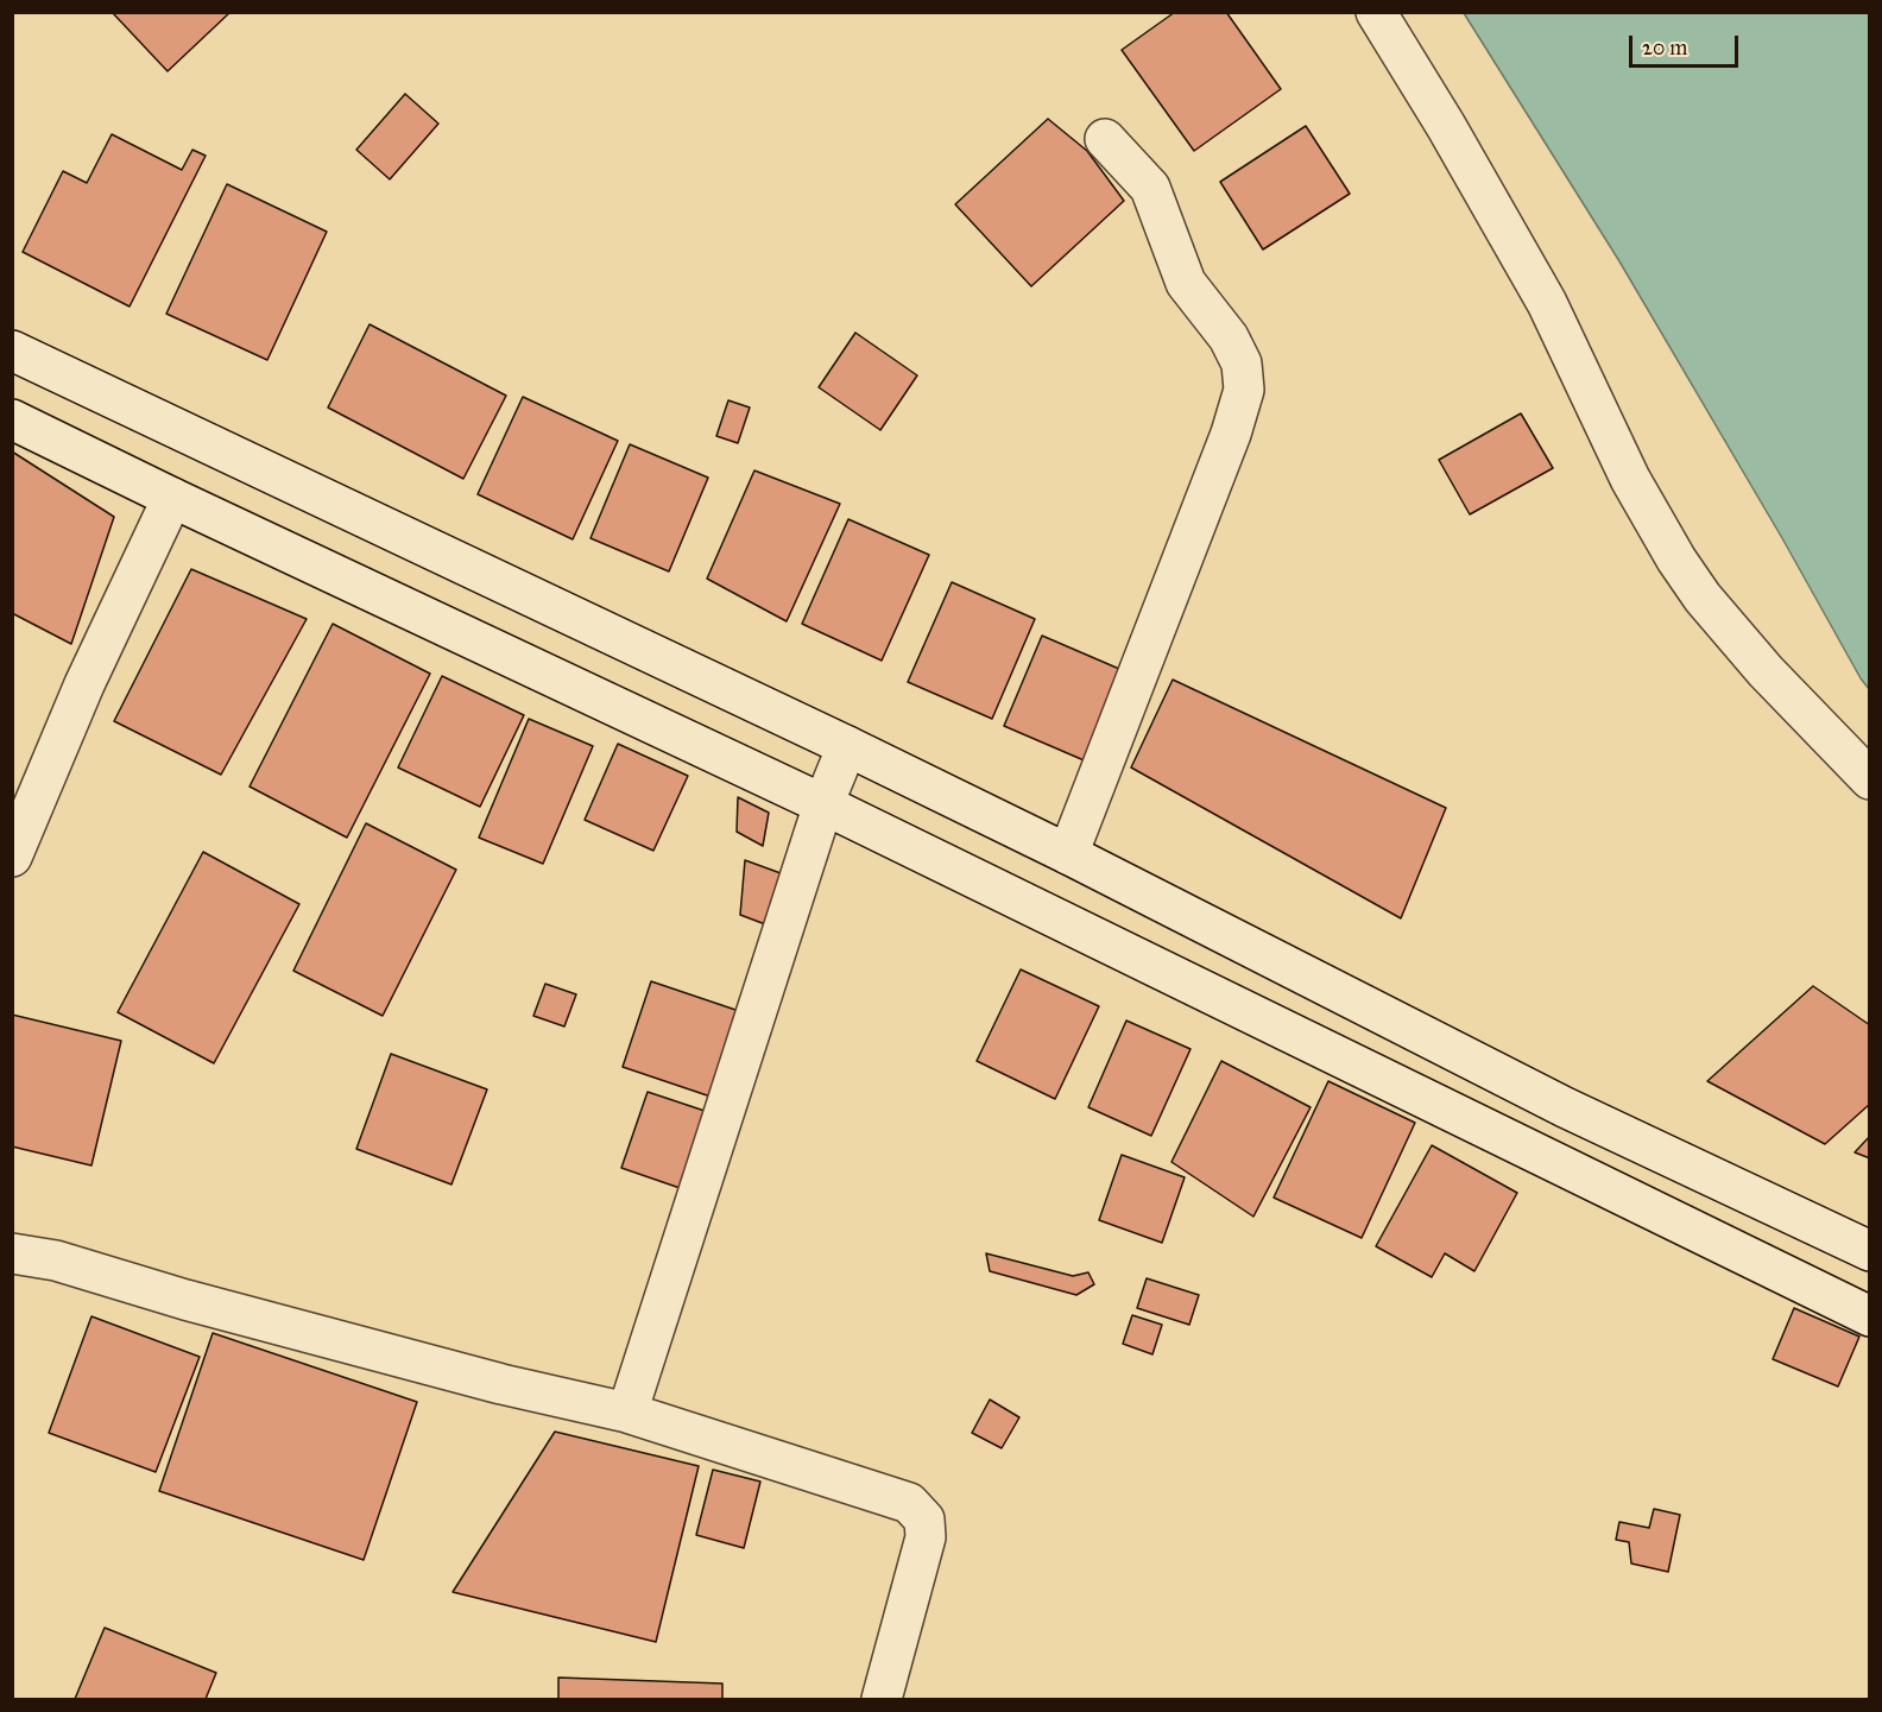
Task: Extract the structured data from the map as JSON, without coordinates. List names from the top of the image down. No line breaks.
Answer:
{"scale_bar":"20 m"}
